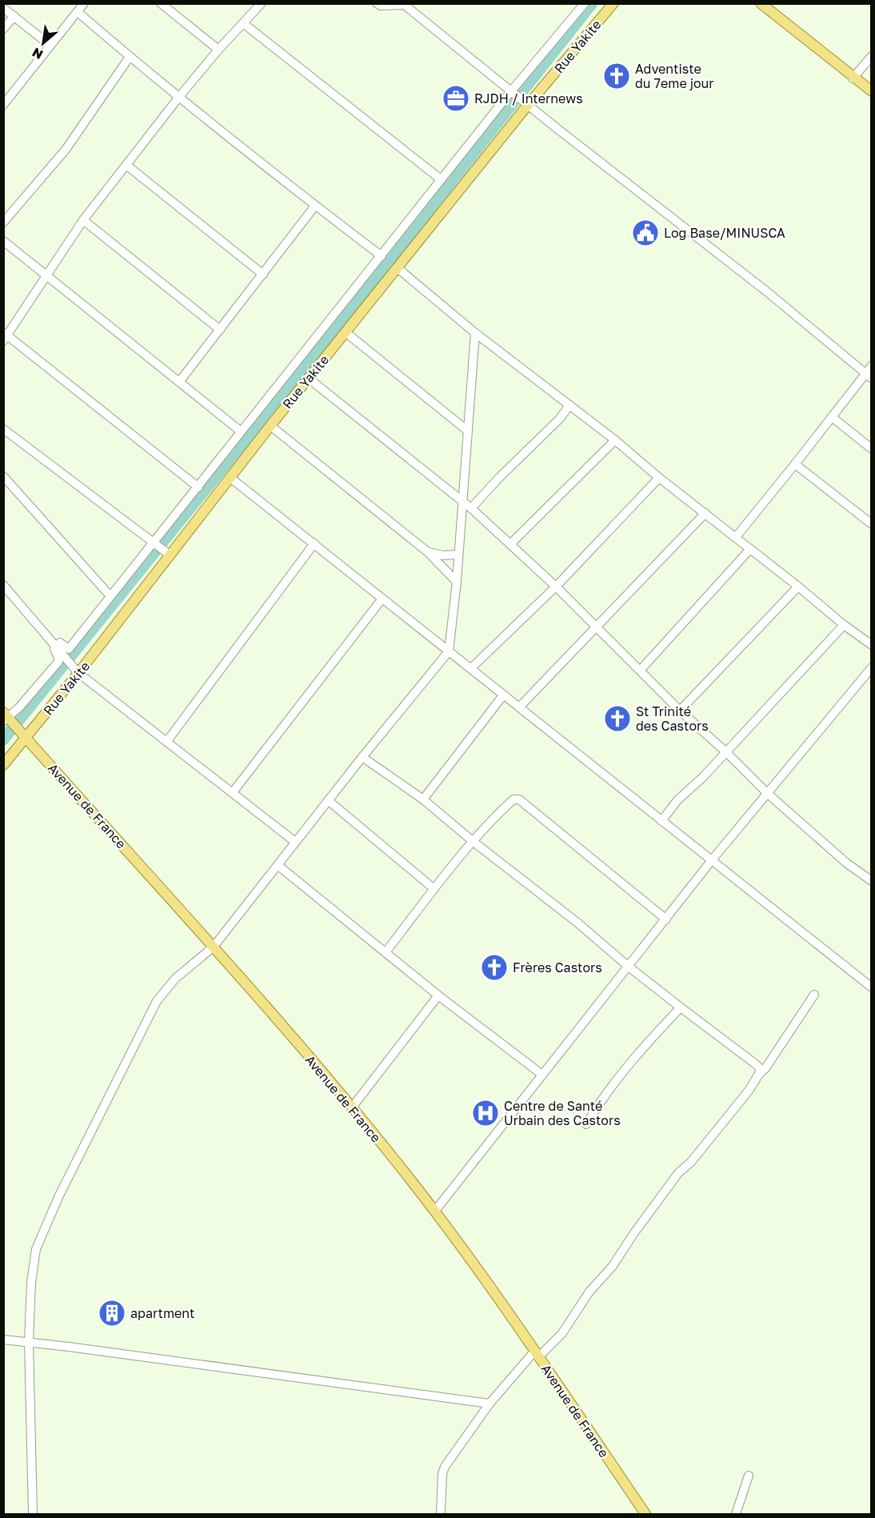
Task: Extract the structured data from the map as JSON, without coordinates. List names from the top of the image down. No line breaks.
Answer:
{"streets":{"main road":["Rue Yakite","Avenue de France"]},"crossings":[["Rue Yakite","Avenue de France"]],"places":{"church":["Adventiste du 7eme jour","St Trinité des Castors","Frères Castors"],"office":["RJDH / Internews"],"public building":["Log Base/MINUSCA"],"hospital":["Centre de Santé Urbain des Castors"],"building":["apartment"]},"north":"bottom left"}
